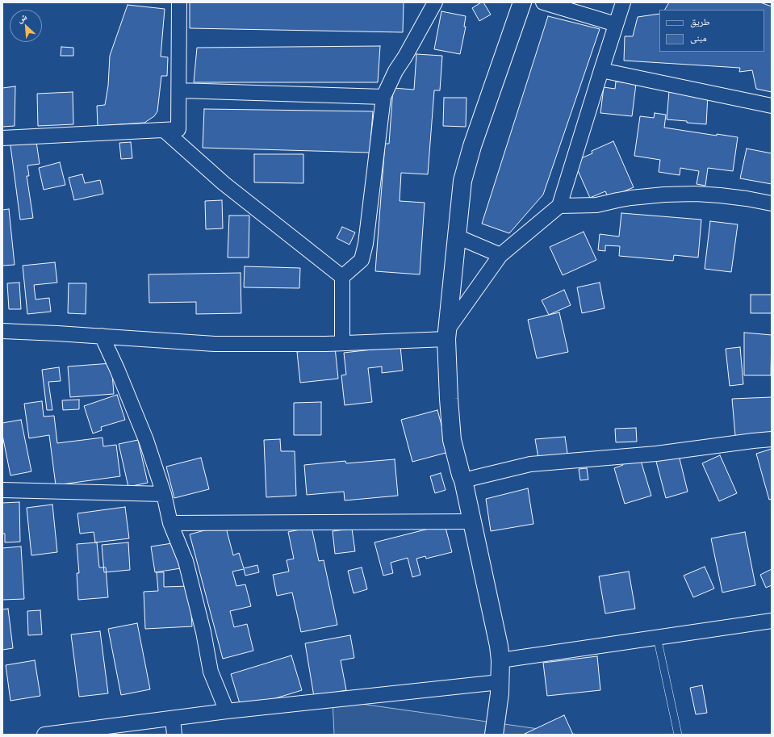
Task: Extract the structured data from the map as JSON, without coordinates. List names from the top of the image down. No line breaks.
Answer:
{"legend":["طريق","مبنى"],"north":"top left"}
